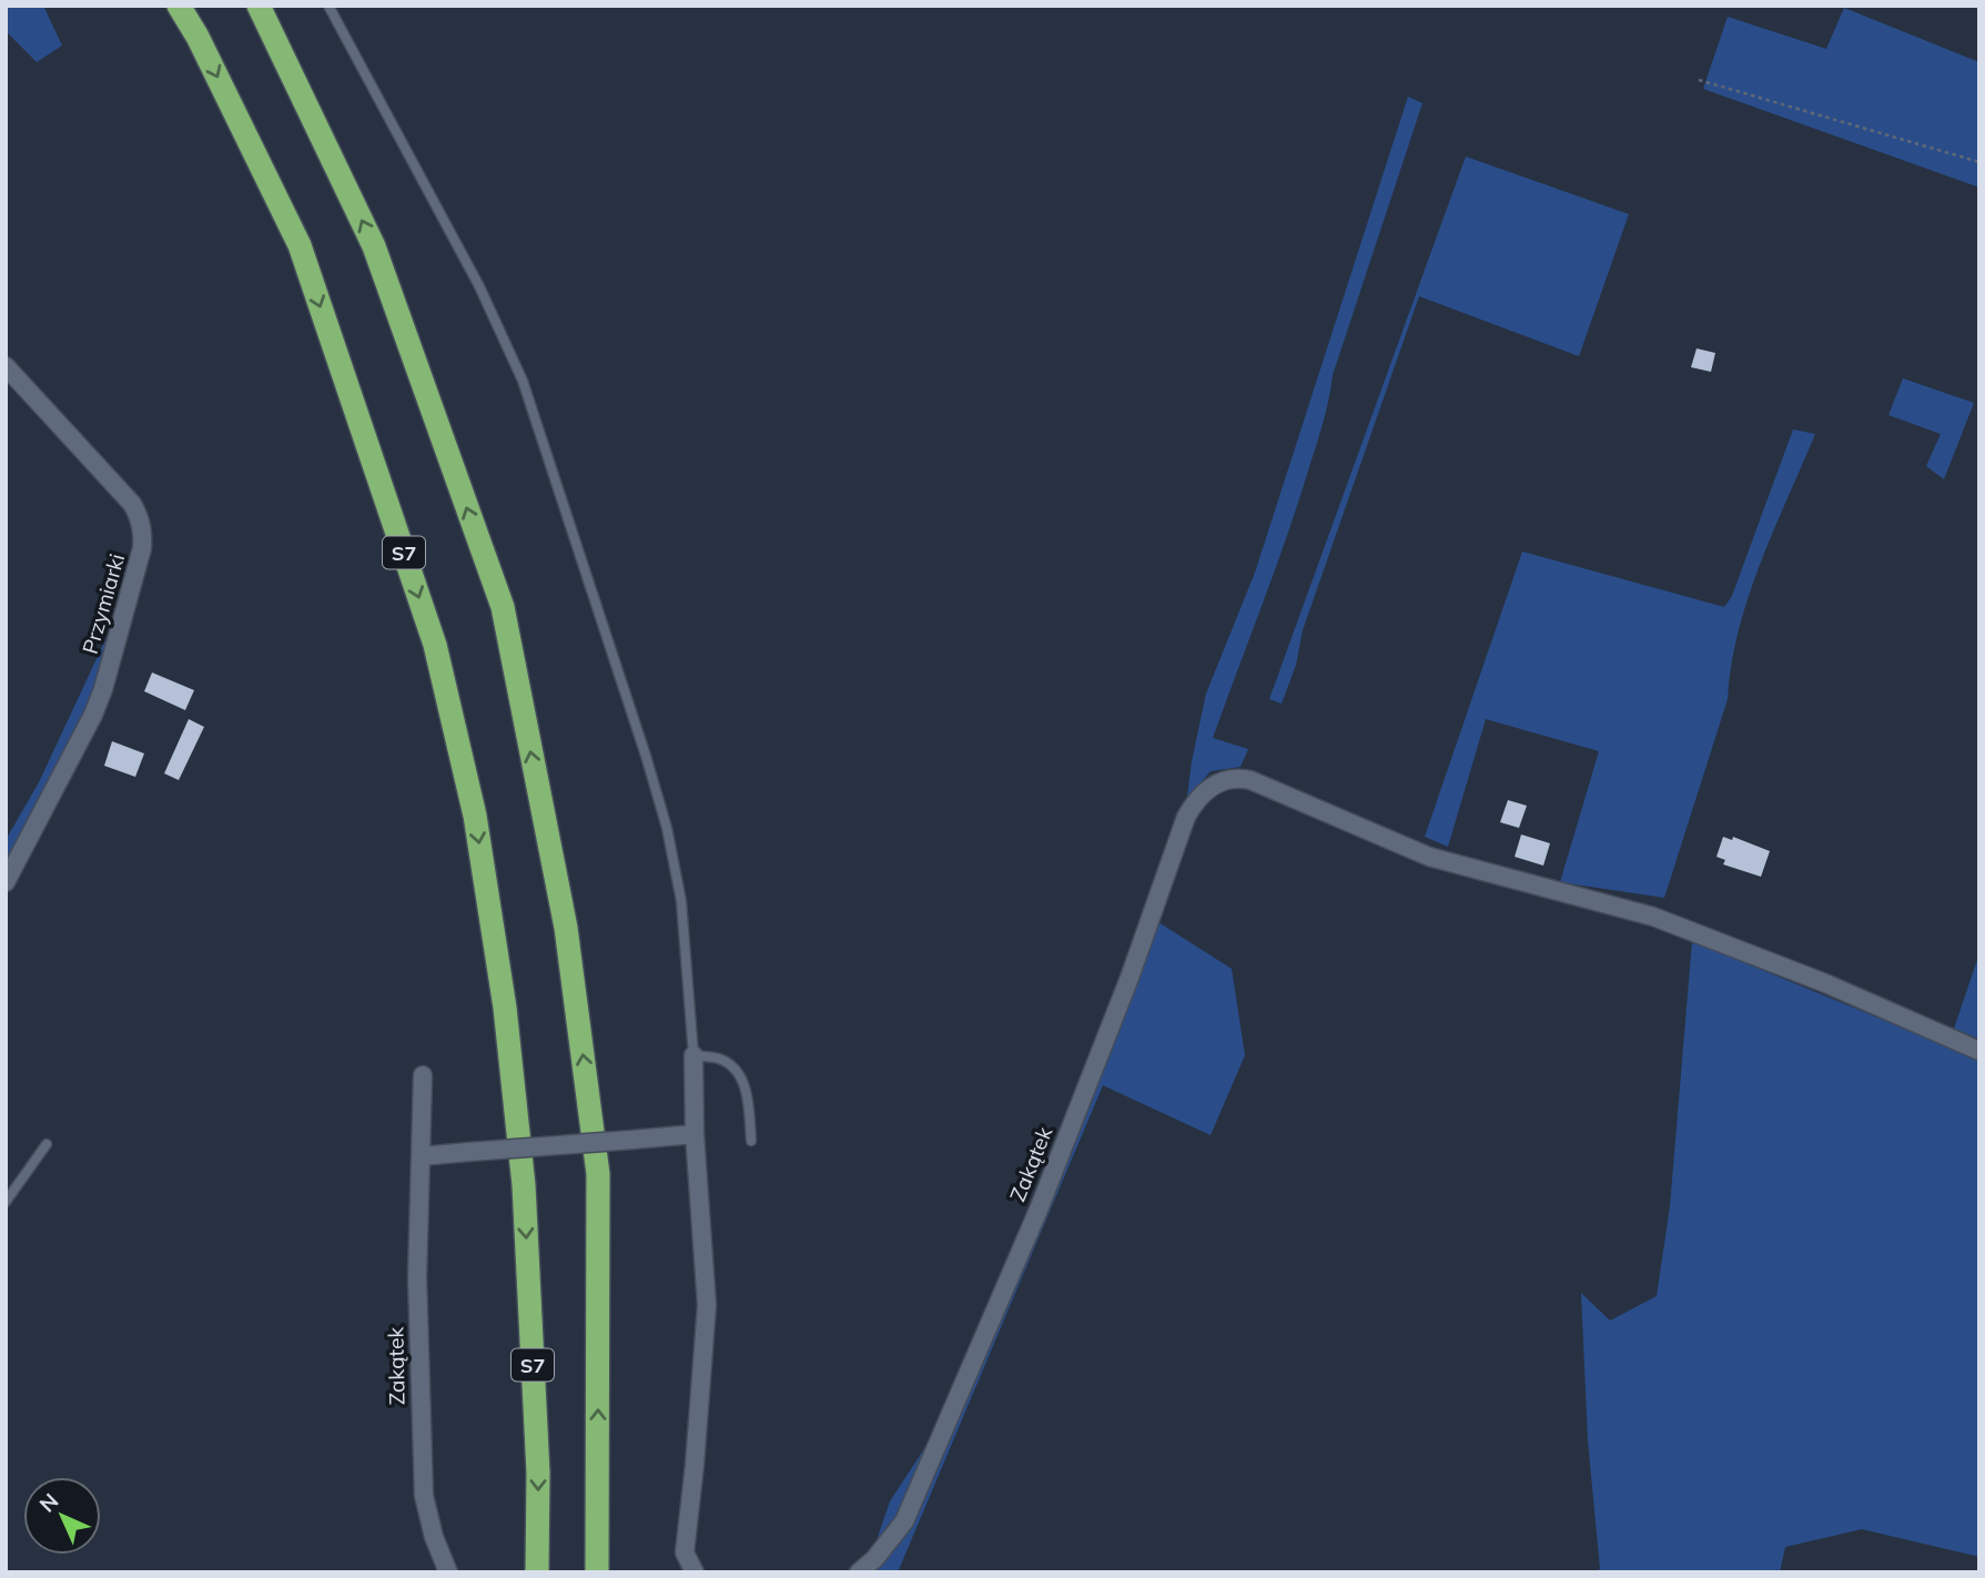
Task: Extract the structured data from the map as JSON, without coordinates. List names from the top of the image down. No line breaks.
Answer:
{"streets":{"highway":["S7"],"street":["Przymiarki","Zakątek"]},"north":"top left"}
